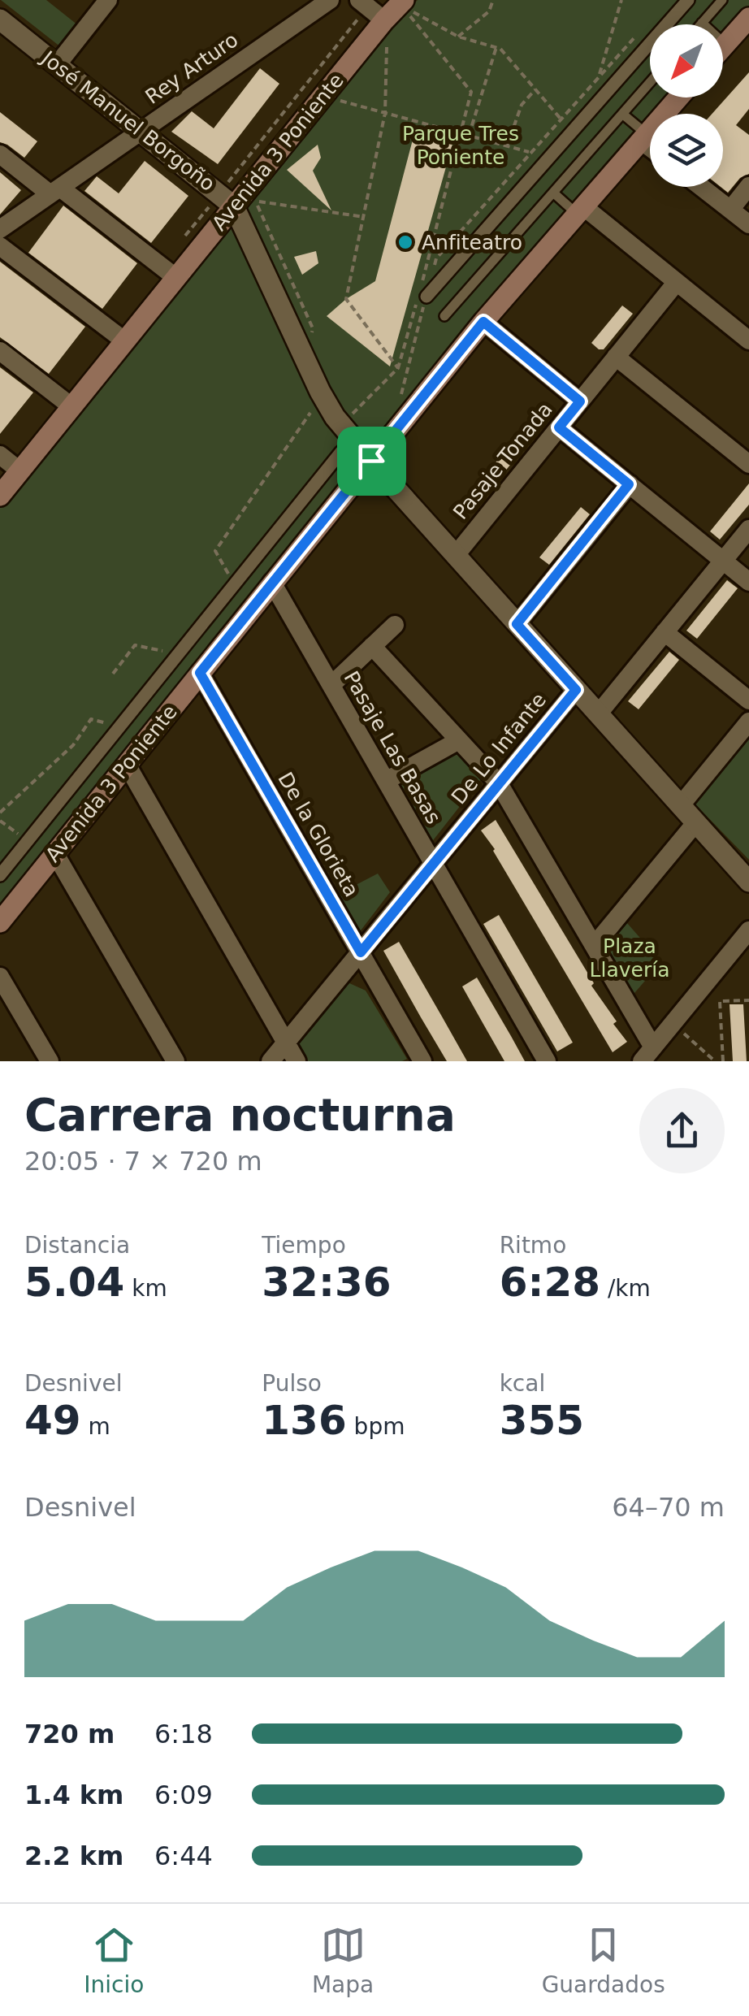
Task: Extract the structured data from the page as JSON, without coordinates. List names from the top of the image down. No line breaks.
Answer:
{"streets":{"main road":["Avenida 3 Poniente"],"street":["Rey Arturo","José Manuel Borgoño","Pasaje Tonada","Pasaje Las Basas","De Lo Infante","De la Glorieta"]},"crossings":[["Rey Arturo","José Manuel Borgoño"],["José Manuel Borgoño","Avenida 3 Poniente"],["José Manuel Borgoño","Pasaje Tonada"],["José Manuel Borgoño","De Lo Infante"],["Avenida 3 Poniente","Pasaje Las Basas"],["Avenida 3 Poniente","De la Glorieta"],["Pasaje Las Basas","De Lo Infante"],["De Lo Infante","De la Glorieta"]],"parks":["Parque Tres Poniente","Plaza Llavería"],"places":["Anfiteatro"],"north":"bottom left","page":{"heading":["Carrera nocturna","20:05 · 7 × 720 m"],"stats":[["Distancia","5.04 km"],["Tiempo","32:36"],["Ritmo","6:28 /km"],["Desnivel","49 m"],["Pulso","136 bpm"],["kcal","355"]],"chart":["Desnivel","64–70 m"],"list":[{"name":"720 m","note":"6:18"},{"name":"1.4 km","note":"6:09"},{"name":"2.2 km","note":"6:44"}],"tabs":["Inicio","Mapa","Guardados"]}}
